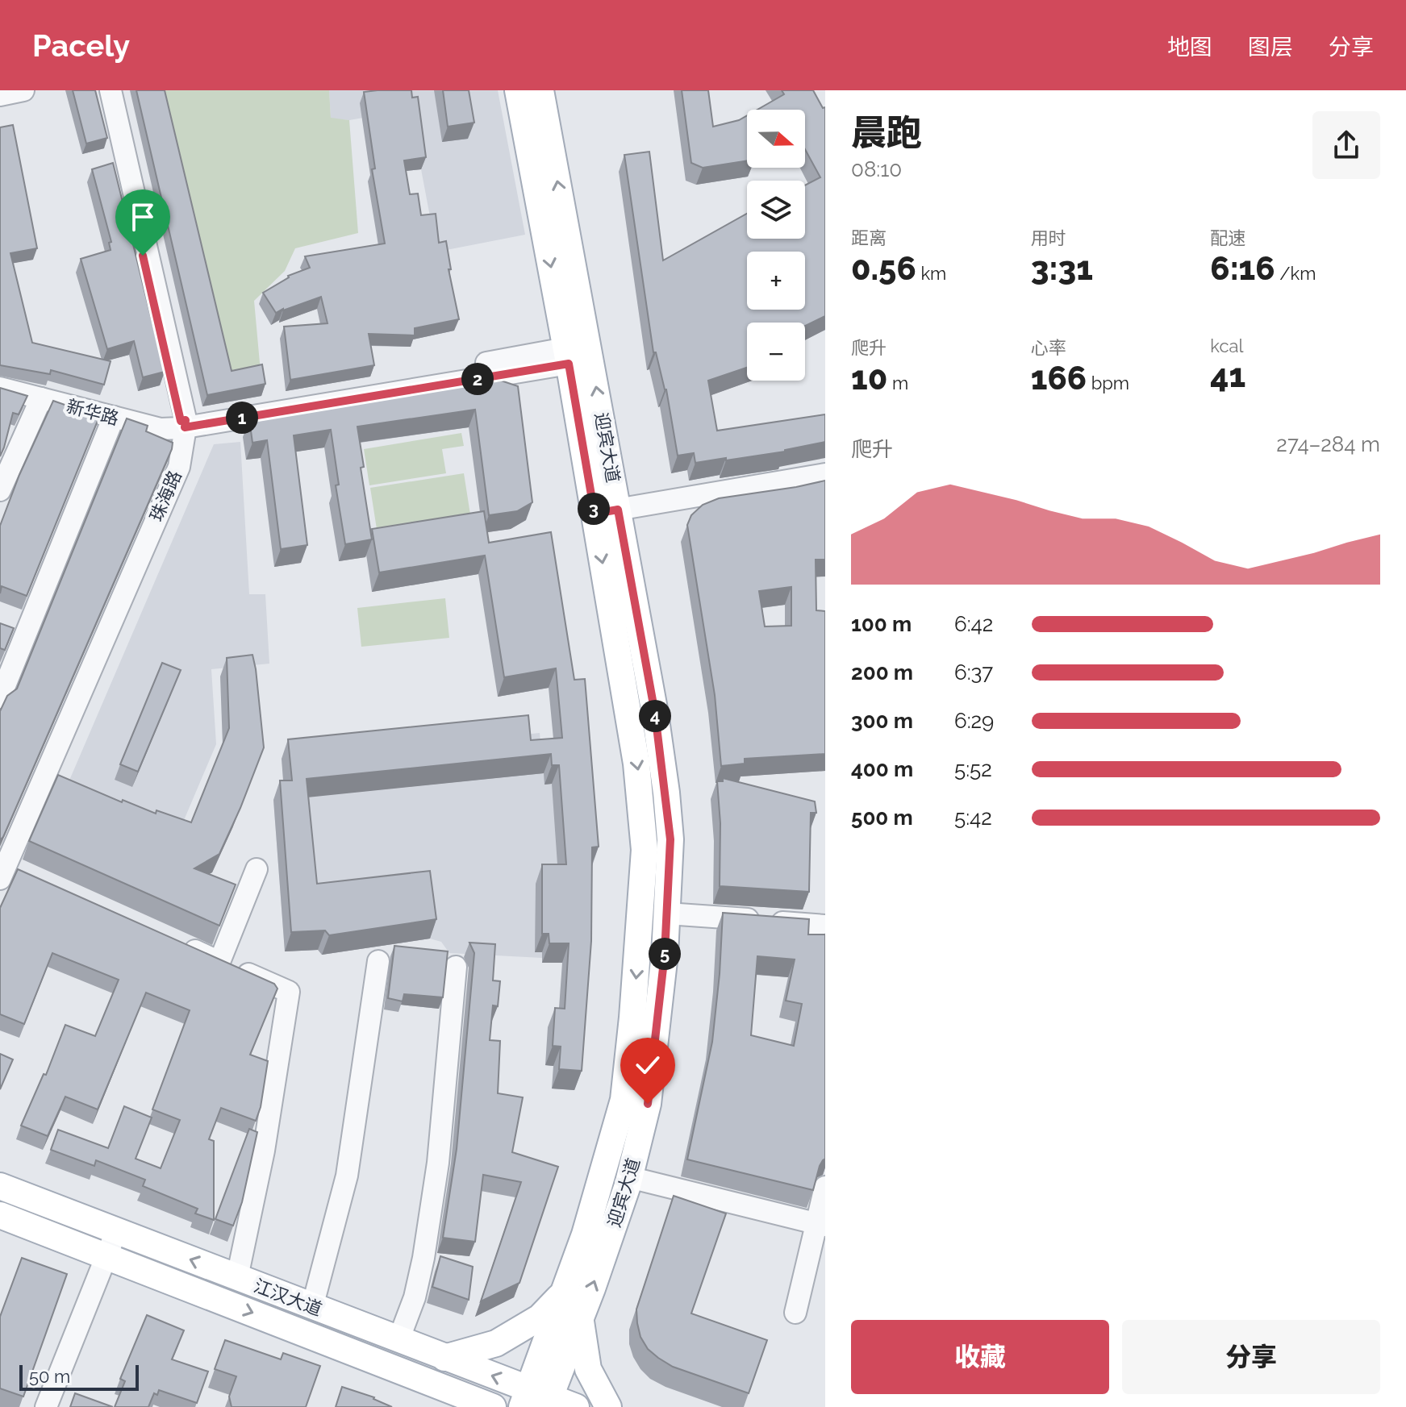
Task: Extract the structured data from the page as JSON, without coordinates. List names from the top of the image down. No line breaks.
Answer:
{"streets":{"main road":["迎宾大道","江汉大道"],"street":["新华路","珠海路"]},"crossings":[["新华路","迎宾大道"],["新华路","珠海路"],["迎宾大道","江汉大道"]],"scale_bar":"50 m","north":"right","page":{"header":"Pacely","nav":["地图","图层","分享"],"heading":["晨跑","08:10"],"map_buttons":["+","−"],"stats":[["距离","0.56 km"],["用时","3:31"],["配速","6:16 /km"],["爬升","10 m"],["心率","166 bpm"],["kcal","41"]],"pins":["2","1","3","4","5"],"chart":["爬升","274–284 m"],"list":[{"name":"100 m","note":"6:42"},{"name":"200 m","note":"6:37"},{"name":"300 m","note":"6:29"},{"name":"400 m","note":"5:52"},{"name":"500 m","note":"5:42"}],"buttons":["收藏","分享"],"scale":"50 m"}}
